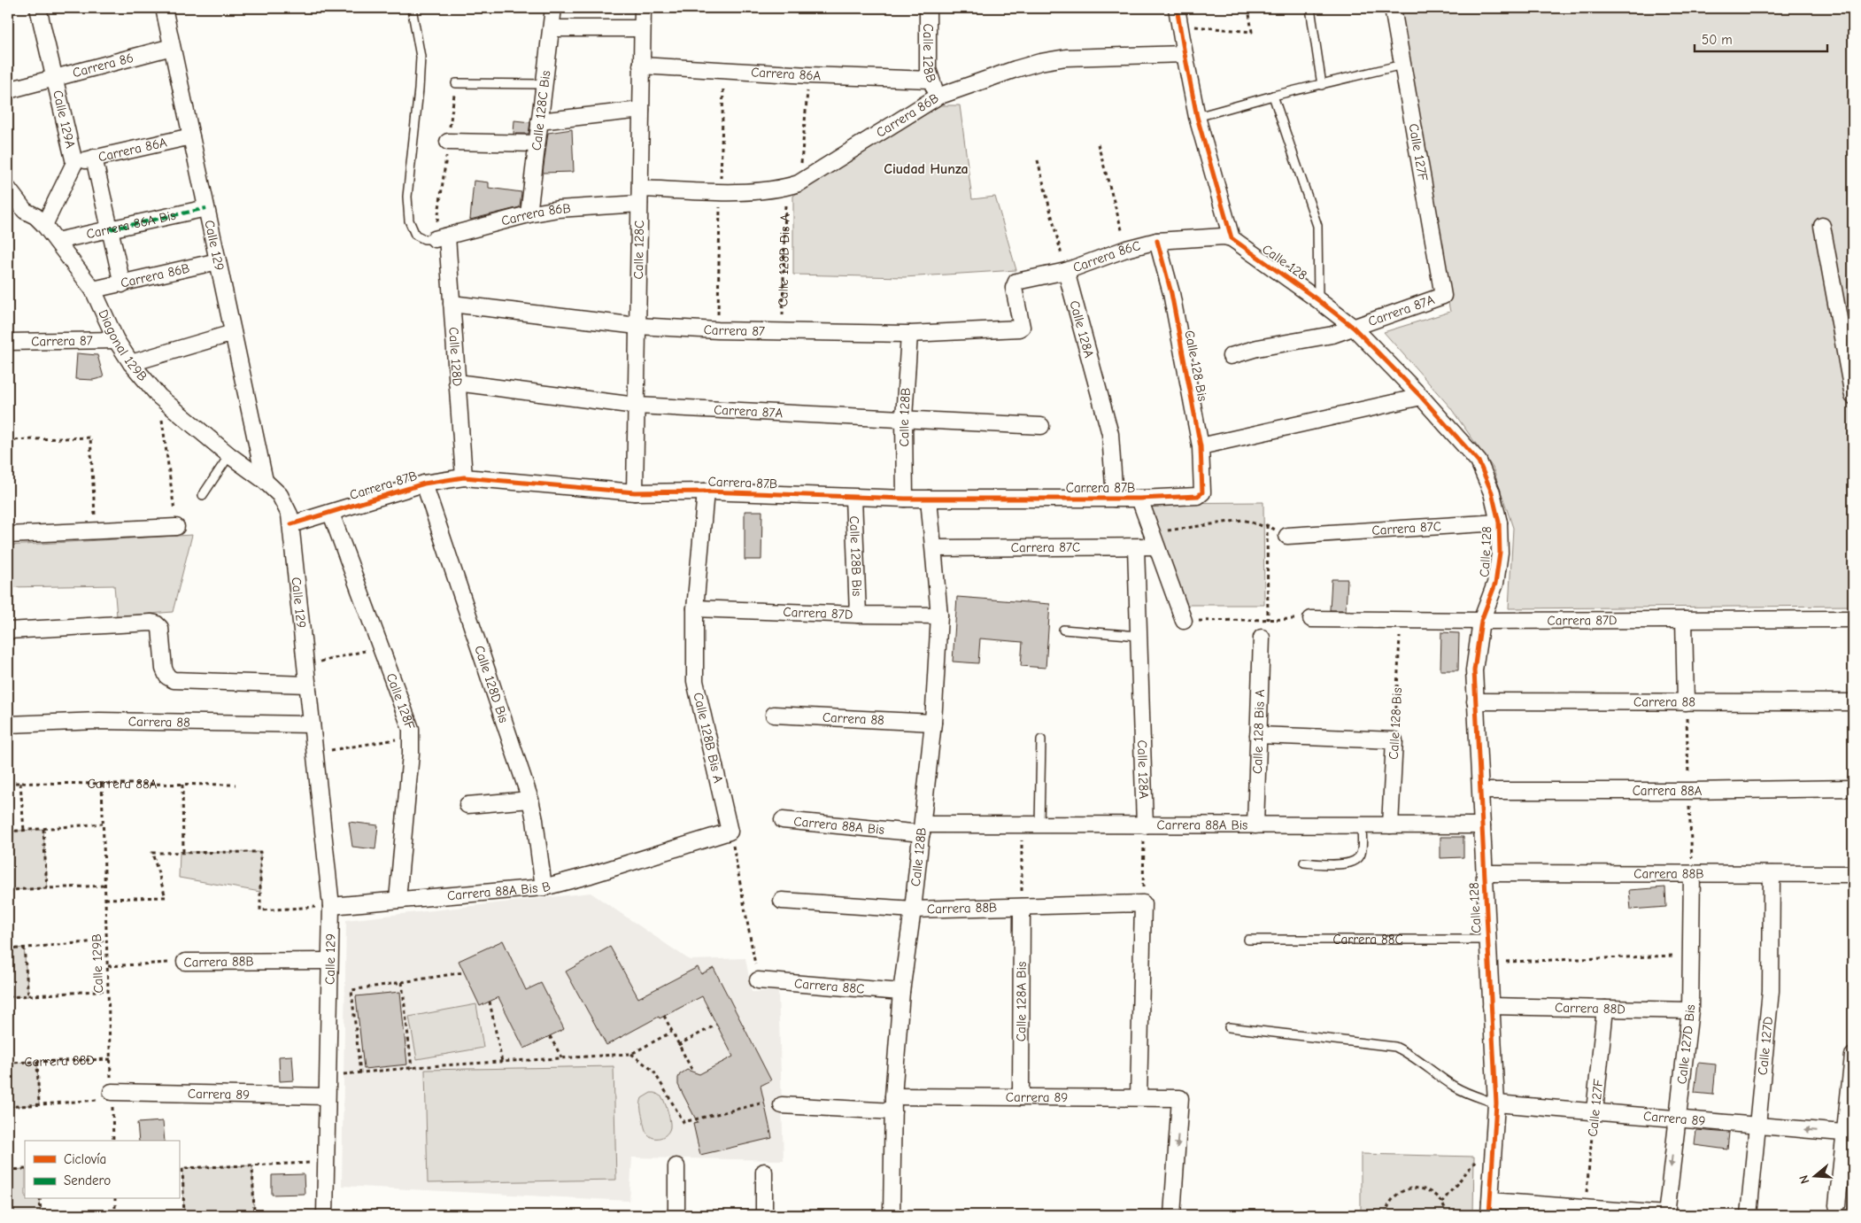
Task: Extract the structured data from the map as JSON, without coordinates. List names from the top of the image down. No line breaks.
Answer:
{"streets":{"street":["Calle 128B","Carrera 86","Carrera 86A","Calle 128C Bis","Carrera 86B","Calle 129A","Calle 127F","Carrera 86A Bis","Calle 129","Calle 128C","Carrera 86C","Calle 128B Bis A","Calle 128","Carrera 87A","Calle 128A","Carrera 87","Diagonal 129B","Calle 128D","Calle 128 Bis","Carrera 87B","Carrera 87C","Calle 128B Bis","Carrera 87D","Calle 128D Bis","Calle 128F","Carrera 88","Calle 128 Bis A","Carrera 88A","Carrera 88A Bis","Carrera 88B","Carrera 88A Bis B","Carrera 88C","Calle 128A Bis","Carrera 88D","Calle 127D Bis","Calle 127D","Carrera 89"],"path":["Calle 129B"]},"crossings":[["Calle 128B","Carrera 86A"],["Calle 128B","Carrera 86B"],["Calle 128B","Carrera 87A"],["Calle 128B","Carrera 87"],["Calle 128B","Carrera 87B"],["Calle 128B","Carrera 87C"],["Calle 128B","Carrera 87D"],["Calle 128B","Carrera 88"],["Calle 128B","Carrera 88A Bis"],["Calle 128B","Carrera 88B"],["Calle 128B","Carrera 88C"],["Calle 128B","Carrera 89"],["Carrera 86","Calle 129A"],["Carrera 86","Calle 129"],["Carrera 86A","Calle 129A"],["Carrera 86A","Calle 129"],["Carrera 86A","Calle 128C"],["Carrera 86A","Calle 128B Bis A"],["Calle 128C Bis","Carrera 86B"],["Carrera 86B","Calle 129"],["Carrera 86B","Calle 128C"],["Carrera 86B","Calle 128B Bis A"],["Carrera 86B","Diagonal 129B"],["Carrera 86B","Calle 128D"],["Calle 129A","Diagonal 129B"],["Calle 127F","Carrera 87A"],["Calle 127F","Carrera 88D"],["Calle 127F","Carrera 89"],["Carrera 86A Bis","Calle 129"],["Carrera 86A Bis","Diagonal 129B"],["Calle 129","Diagonal 129B"],["Calle 129","Carrera 87B"],["Calle 129","Carrera 88"],["Calle 129","Carrera 88B"],["Calle 129","Carrera 88A Bis B"],["Calle 129","Carrera 89"],["Calle 128C","Carrera 87A"],["Calle 128C","Carrera 87"],["Calle 128C","Carrera 87B"],["Carrera 86C","Calle 128"],["Carrera 86C","Calle 128A"],["Carrera 86C","Carrera 87"],["Carrera 86C","Calle 128 Bis"],["Calle 128B Bis A","Carrera 87"],["Calle 128B Bis A","Carrera 87B"],["Calle 128B Bis A","Carrera 87D"],["Calle 128B Bis A","Carrera 88A Bis B"],["Calle 128","Carrera 87A"],["Calle 128","Carrera 87C"],["Calle 128","Carrera 87D"],["Calle 128","Carrera 88"],["Calle 128","Carrera 88A"],["Calle 128","Carrera 88A Bis"],["Calle 128","Carrera 88B"],["Calle 128","Carrera 88C"],["Calle 128","Carrera 88D"],["Calle 128","Carrera 89"],["Carrera 87A","Calle 128D"],["Calle 128A","Carrera 87B"],["Calle 128A","Carrera 87C"],["Calle 128A","Carrera 88A Bis"],["Carrera 87","Diagonal 129B"],["Carrera 87","Calle 128D"],["Calle 128D","Carrera 87B"],["Calle 128 Bis","Carrera 87B"],["Calle 128 Bis","Carrera 87D"],["Calle 128 Bis","Carrera 88A Bis"],["Carrera 87B","Calle 128B Bis"],["Carrera 87B","Calle 128D Bis"],["Carrera 87B","Calle 128F"],["Calle 128B Bis","Carrera 87D"],["Calle 128D Bis","Carrera 88A Bis B"],["Calle 128F","Carrera 88A Bis B"],["Calle 128 Bis A","Carrera 88A Bis"],["Carrera 88A","Calle 129B"],["Carrera 88B","Calle 129B"],["Carrera 88B","Calle 128A Bis"],["Carrera 88B","Calle 127D Bis"],["Carrera 88B","Calle 127D"],["Calle 129B","Carrera 88D"],["Calle 129B","Carrera 89"],["Calle 128A Bis","Carrera 89"],["Carrera 88D","Calle 127D Bis"],["Calle 127D Bis","Carrera 89"],["Calle 127D","Carrera 89"]],"districts":["Ciudad Hunza"],"legend":["Ciclovía","Sendero"],"scale_bar":"50 m","north":"left"}
